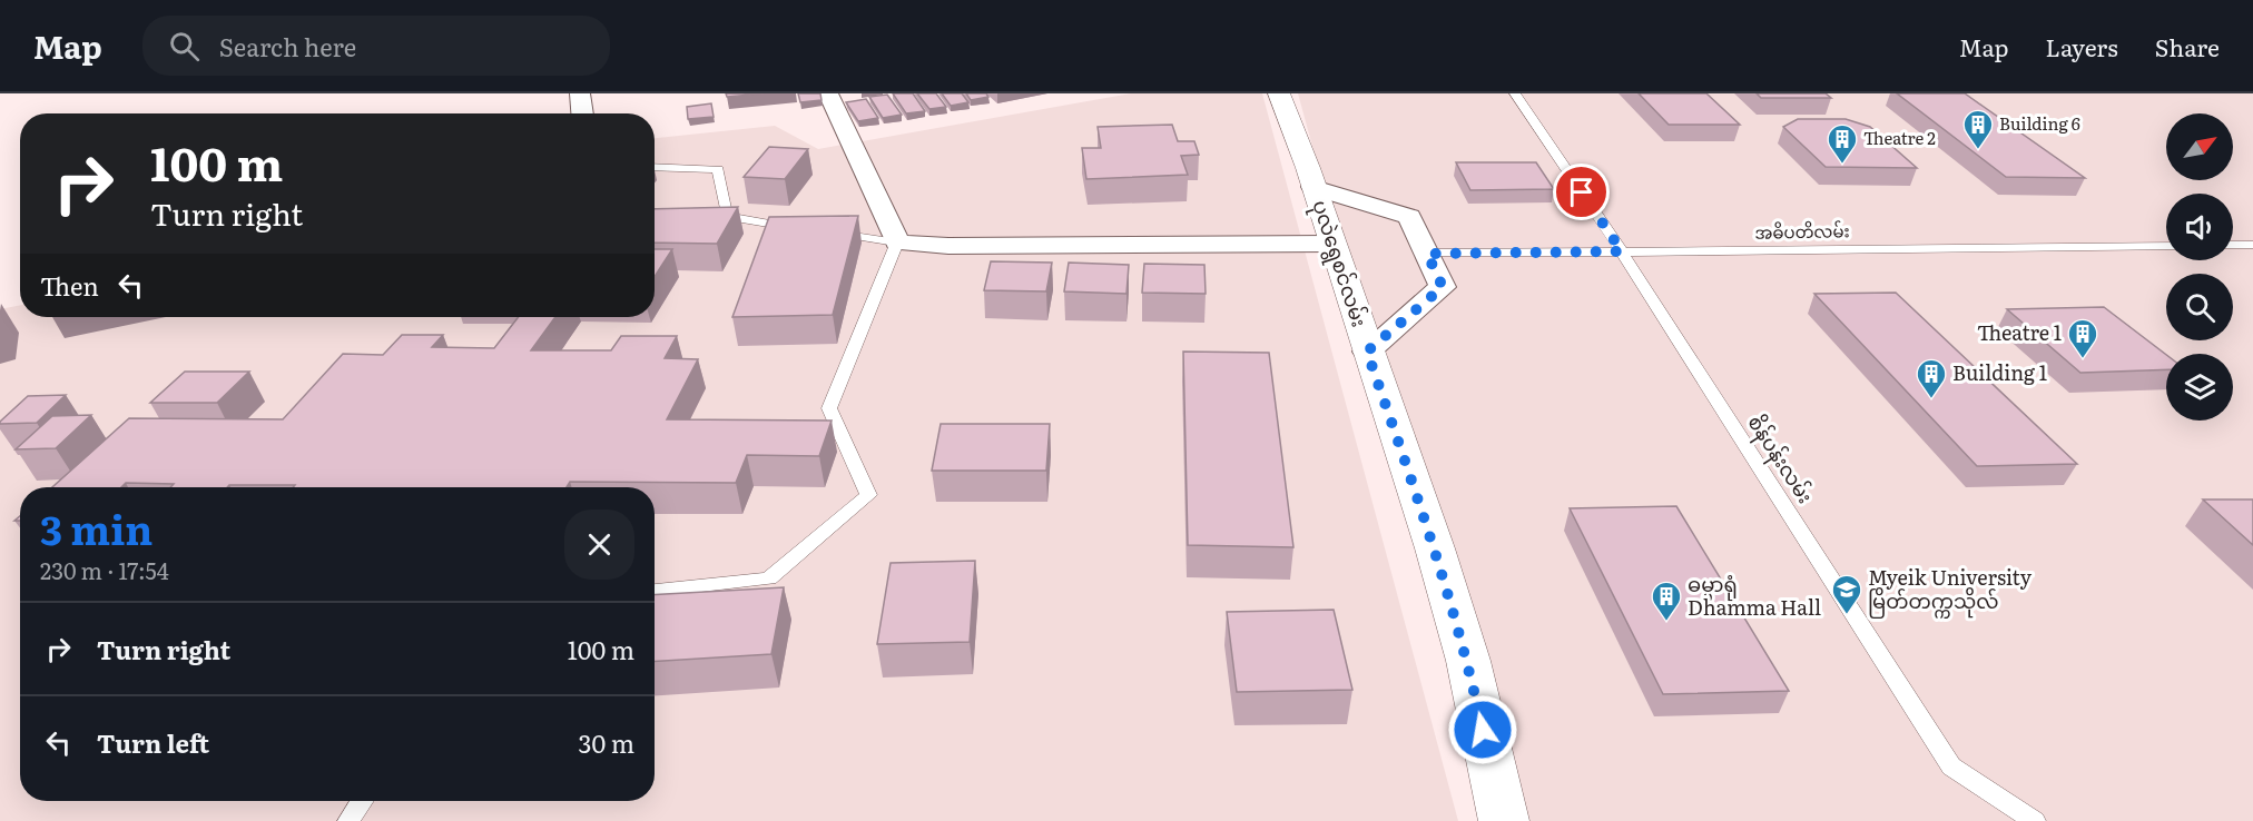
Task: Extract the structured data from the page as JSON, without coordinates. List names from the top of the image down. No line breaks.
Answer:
{"streets":{"street":["ပုလဲရွေစင်လမ်း"],"lane":["အဓိပတိလမ်း","စိန်ပန်းလမ်း"]},"crossings":[["အဓိပတိလမ်း","စိန်ပန်းလမ်း"]],"places":{"building":["Building 6","Theatre 2","Theatre 1","Building 1","ဓမ္မာရုံ Dhamma Hall"],"school or university":["Myeik University မြိတ်တက္ကသိုလ်"]},"north":"top right","page":{"header":"Map","search":"Search here","nav":["Map","Layers","Share"],"turn":["100 m","Turn right"],"then":"Then","heading":["3 min","230 m · 17:54"],"list":[{"name":"Turn right","value":"100 m"},{"name":"Turn left","value":"30 m"}]}}
